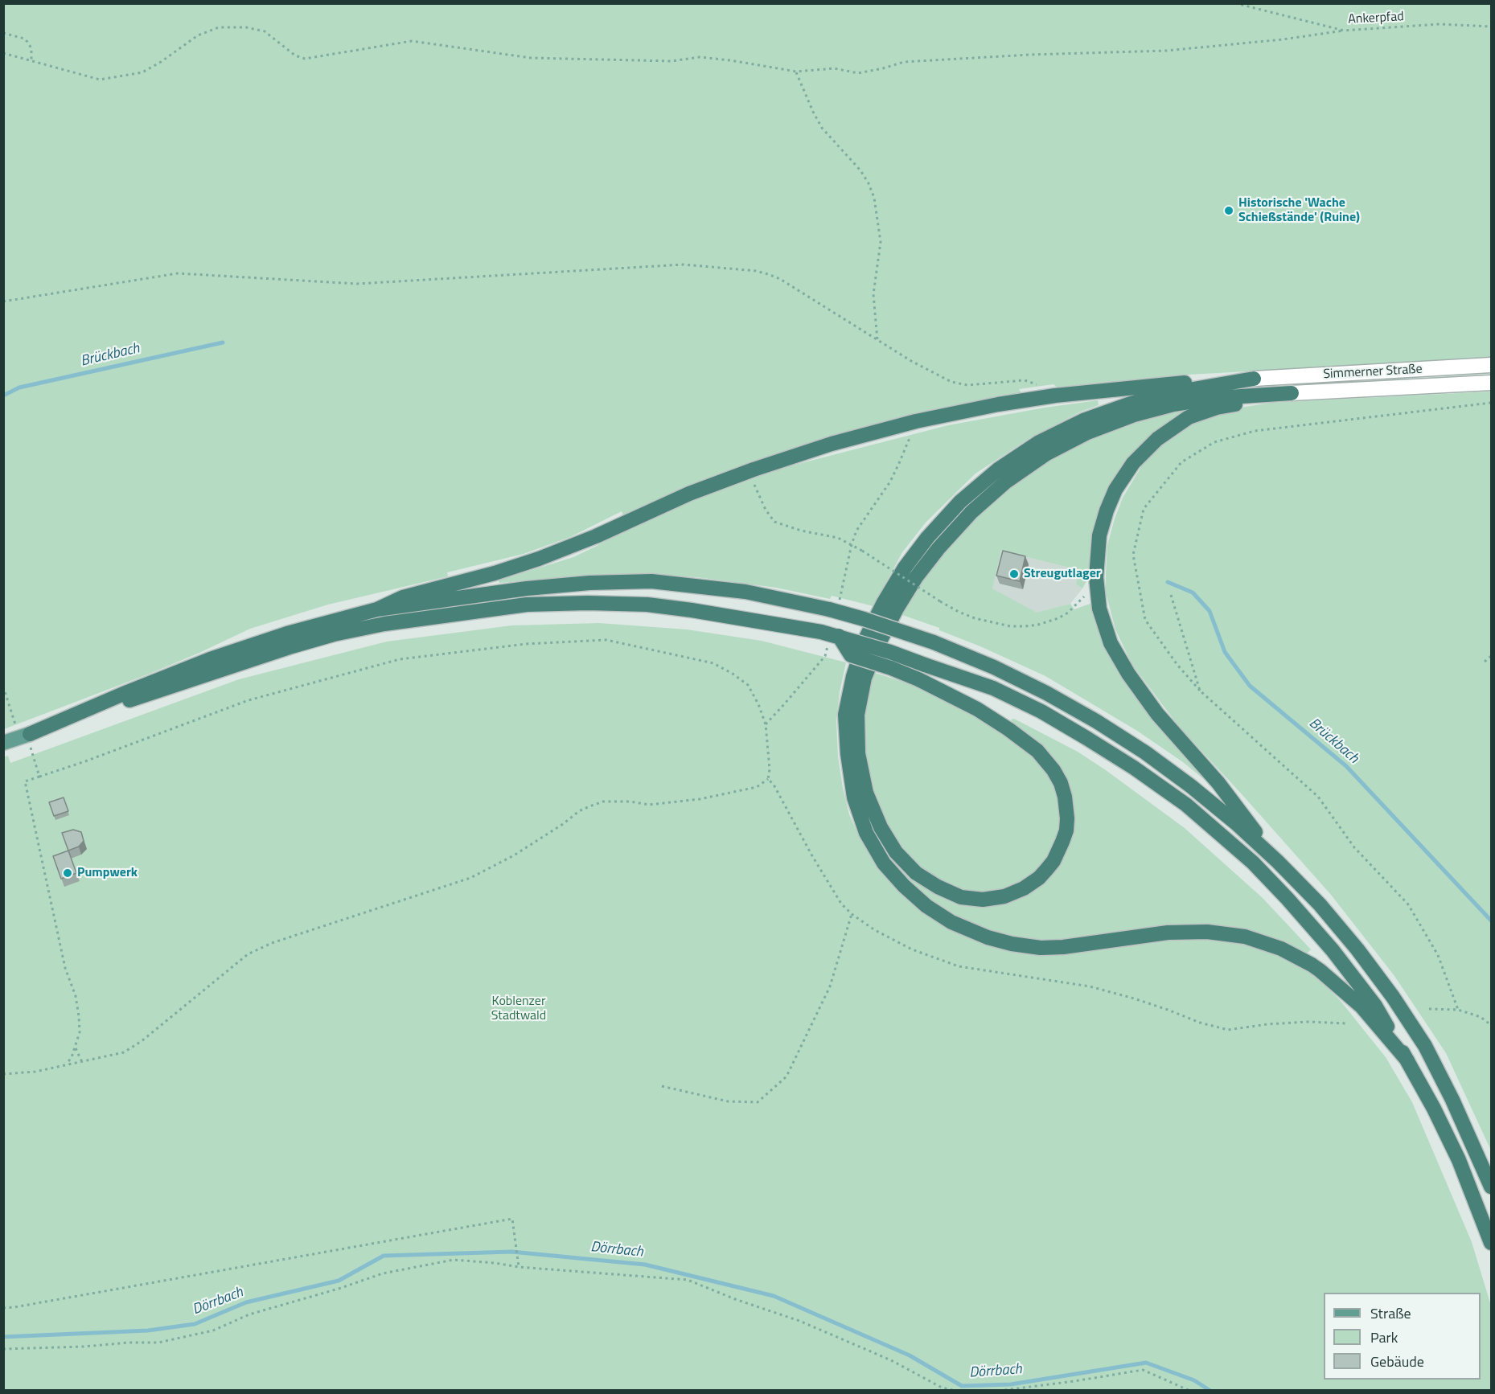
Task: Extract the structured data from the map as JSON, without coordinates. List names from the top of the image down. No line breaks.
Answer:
{"streets":{"street":["Simmerner Straße"],"path":["Ankerpfad"]},"water":["Brückbach","Dörrbach"],"parks":["Koblenzer Stadtwald"],"places":["Historische 'Wache Schießstände' (Ruine)","Streugutlager","Pumpwerk"],"legend":["Straße","Park","Gebäude"]}
